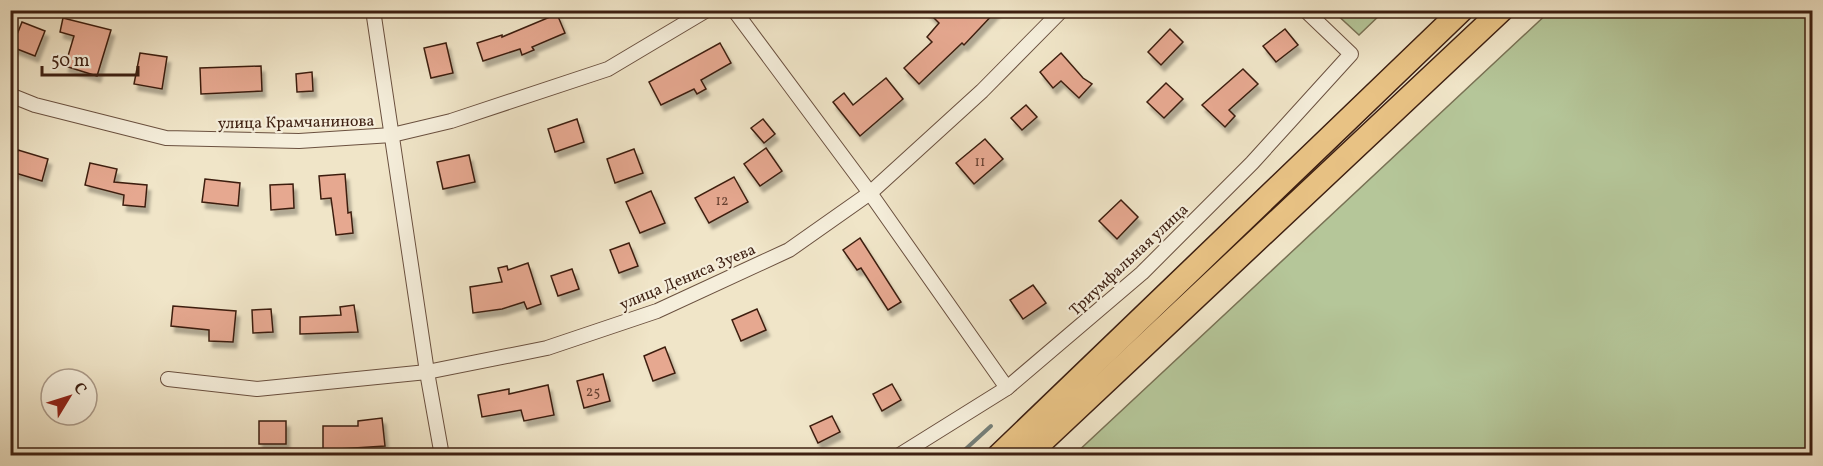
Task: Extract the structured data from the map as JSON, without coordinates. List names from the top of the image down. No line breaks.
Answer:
{"streets":{"street":["улица Крамчанинова","Триумфальная улица","улица Дениса Зуева"]},"house_numbers":["11","12","25"],"scale_bar":"50 m","north":"top right"}
